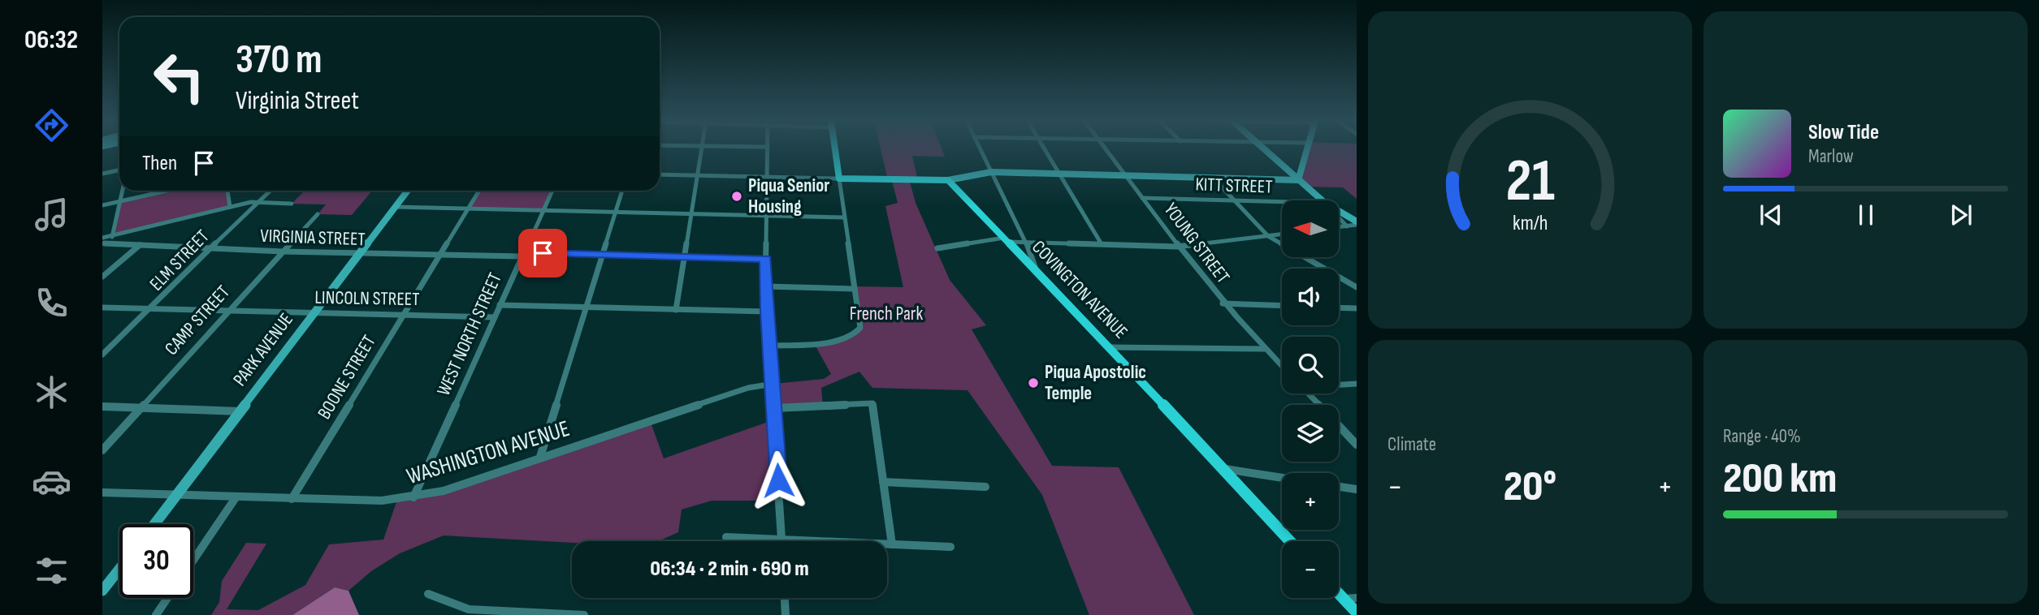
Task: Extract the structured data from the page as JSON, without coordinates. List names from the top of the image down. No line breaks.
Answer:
{"streets":{"main road":["COVINGTON AVENUE"],"street":["KITT STREET","VIRGINIA STREET","YOUNG STREET","ELM STREET","LINCOLN STREET","CAMP STREET","WEST NORTH STREET","PARK AVENUE","BOONE STREET","WASHINGTON AVENUE"]},"crossings":[["KITT STREET","YOUNG STREET"],["VIRGINIA STREET","ELM STREET"],["VIRGINIA STREET","CAMP STREET"],["VIRGINIA STREET","WEST NORTH STREET"],["VIRGINIA STREET","PARK AVENUE"],["VIRGINIA STREET","BOONE STREET"],["ELM STREET","LINCOLN STREET"],["LINCOLN STREET","CAMP STREET"],["LINCOLN STREET","WEST NORTH STREET"],["LINCOLN STREET","PARK AVENUE"],["LINCOLN STREET","BOONE STREET"],["WEST NORTH STREET","WASHINGTON AVENUE"],["PARK AVENUE","WASHINGTON AVENUE"],["BOONE STREET","WASHINGTON AVENUE"]],"parks":["French Park"],"places":["Piqua Senior Housing","Piqua Apostolic Temple"],"north":"left","page":{"tabs":"06:32","turn":["370 m","Virginia Street"],"song":["Slow Tide","Marlow"],"then":"Then","map_buttons":["+","−"],"tile":["Climate",["Range · 40%","200 km"]],"heat":["−","20°","+"],"limit":"30","trip":"06:34 · 2 min · 690 m","gauge":["21","km/h"]}}
